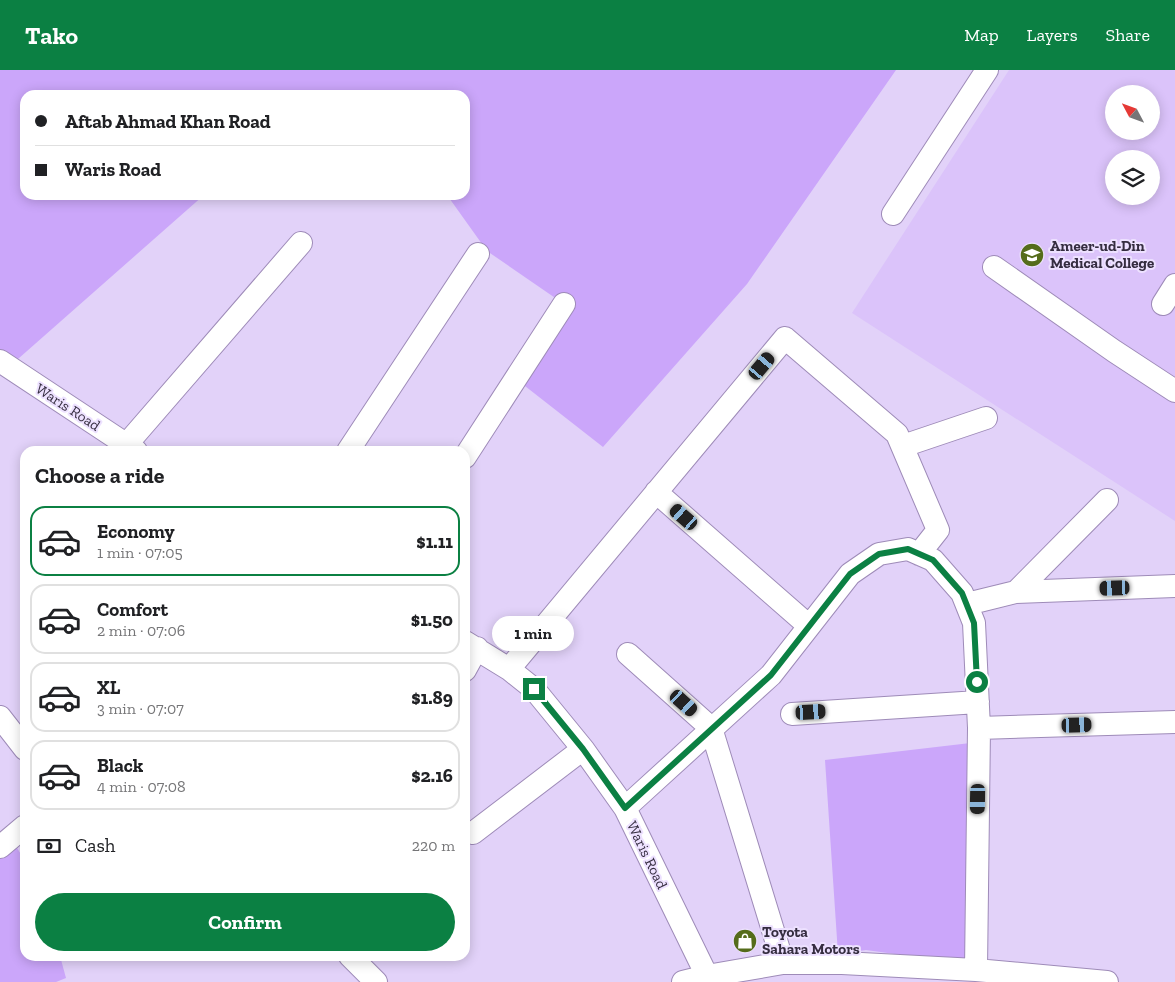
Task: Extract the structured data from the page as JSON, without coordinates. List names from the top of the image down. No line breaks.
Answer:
{"streets":{"street":["Waris Road"]},"places":{"school or university":["Ameer-ud-Din Medical College"],"shop":["Toyota Sahara Motors"]},"north":"top left","page":{"header":"Tako","nav":["Map","Layers","Share"],"banner":["Aftab Ahmad Khan Road","Waris Road"],"heading":"Choose a ride","list":[{"name":"Economy","note":"1 min · 07:05","value":"$1.11"},{"name":"Comfort","note":"2 min · 07:06","value":"$1.50"},{"name":"XL","note":"3 min · 07:07","value":"$1.89"},{"name":"Black","note":"4 min · 07:08","value":"$2.16"}],"bubble":"1 min","pay":["Cash","220 m"],"buttons":"Confirm"}}
